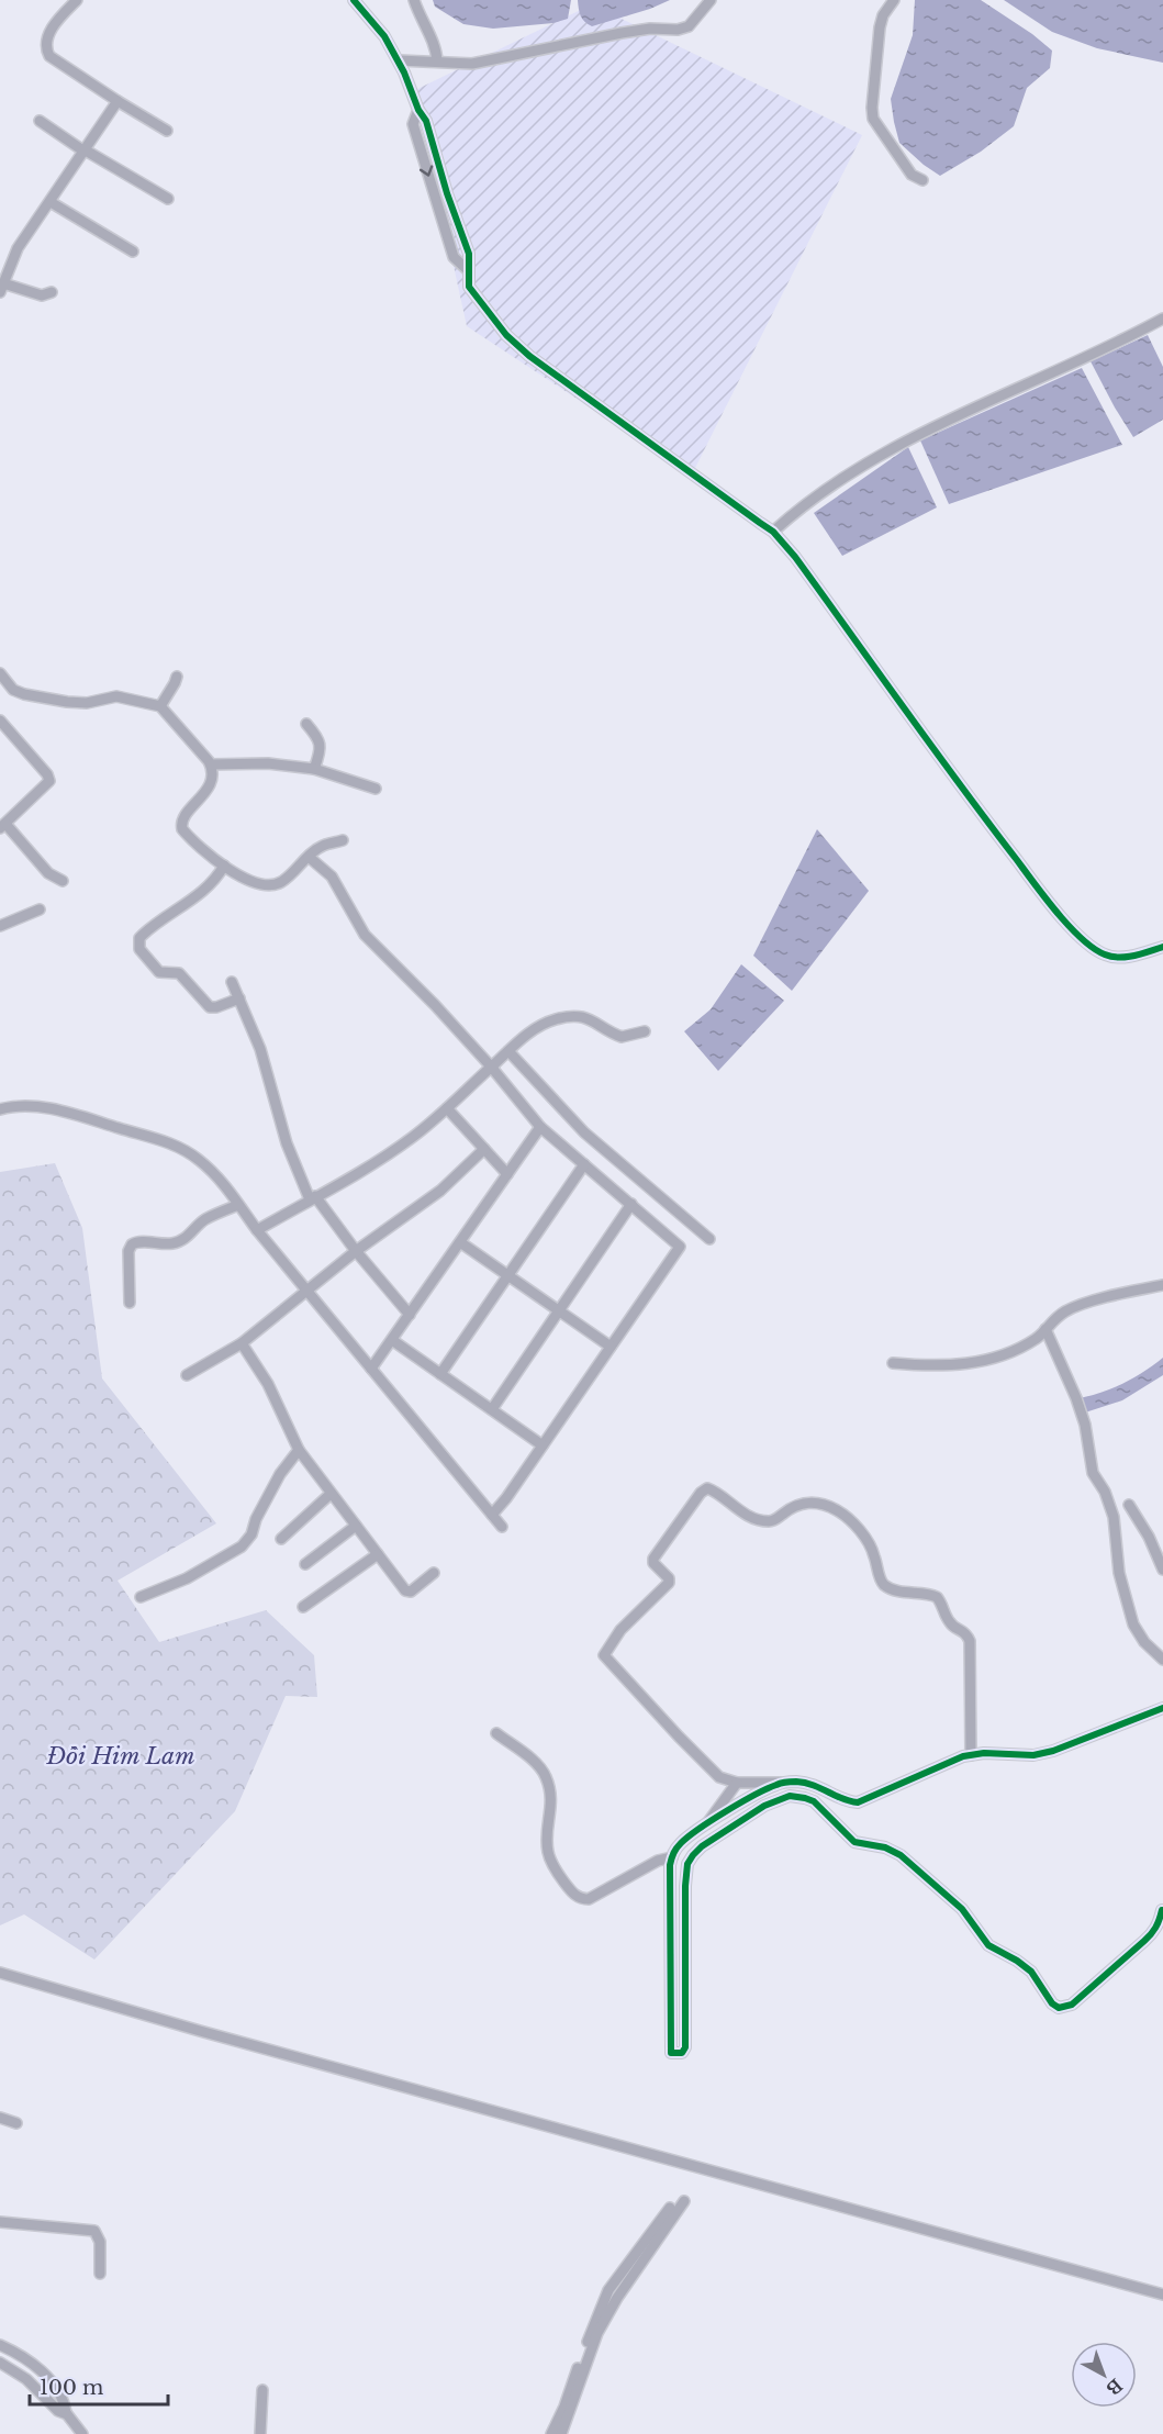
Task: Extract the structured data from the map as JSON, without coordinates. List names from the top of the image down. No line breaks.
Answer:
{"parks":["Đồi Him Lam"],"scale_bar":"100 m","north":"bottom right"}
